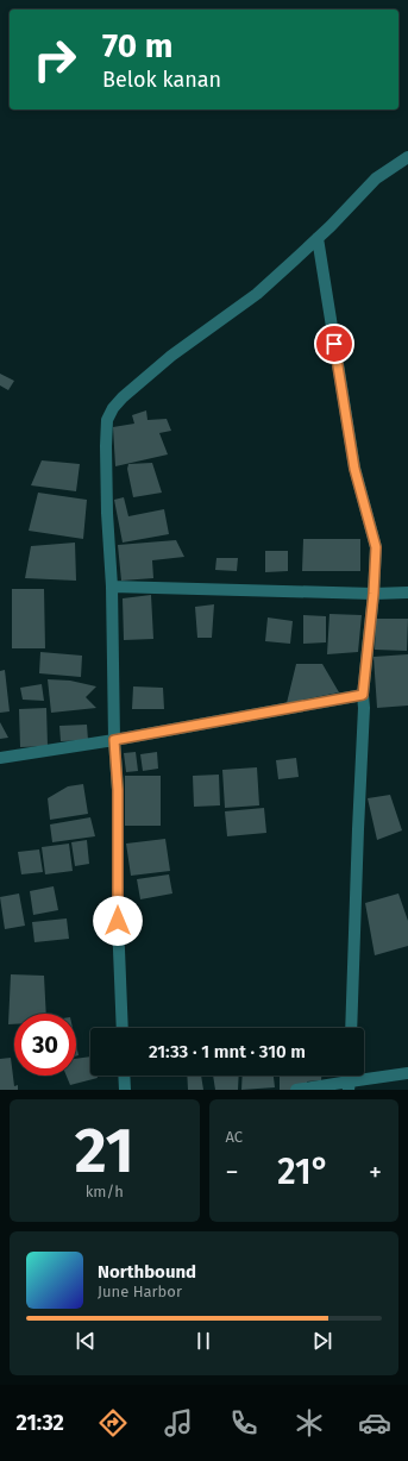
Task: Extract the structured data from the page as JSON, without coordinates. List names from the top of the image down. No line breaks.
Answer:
{"page":{"turn":["70 m","Belok kanan"],"limit":"30","trip":"21:33 · 1 mnt · 310 m","tile":[["21","km/h"],"AC"],"heat":["−","21°","+"],"song":["Northbound","June Harbor"],"tabs":"21:32"}}
